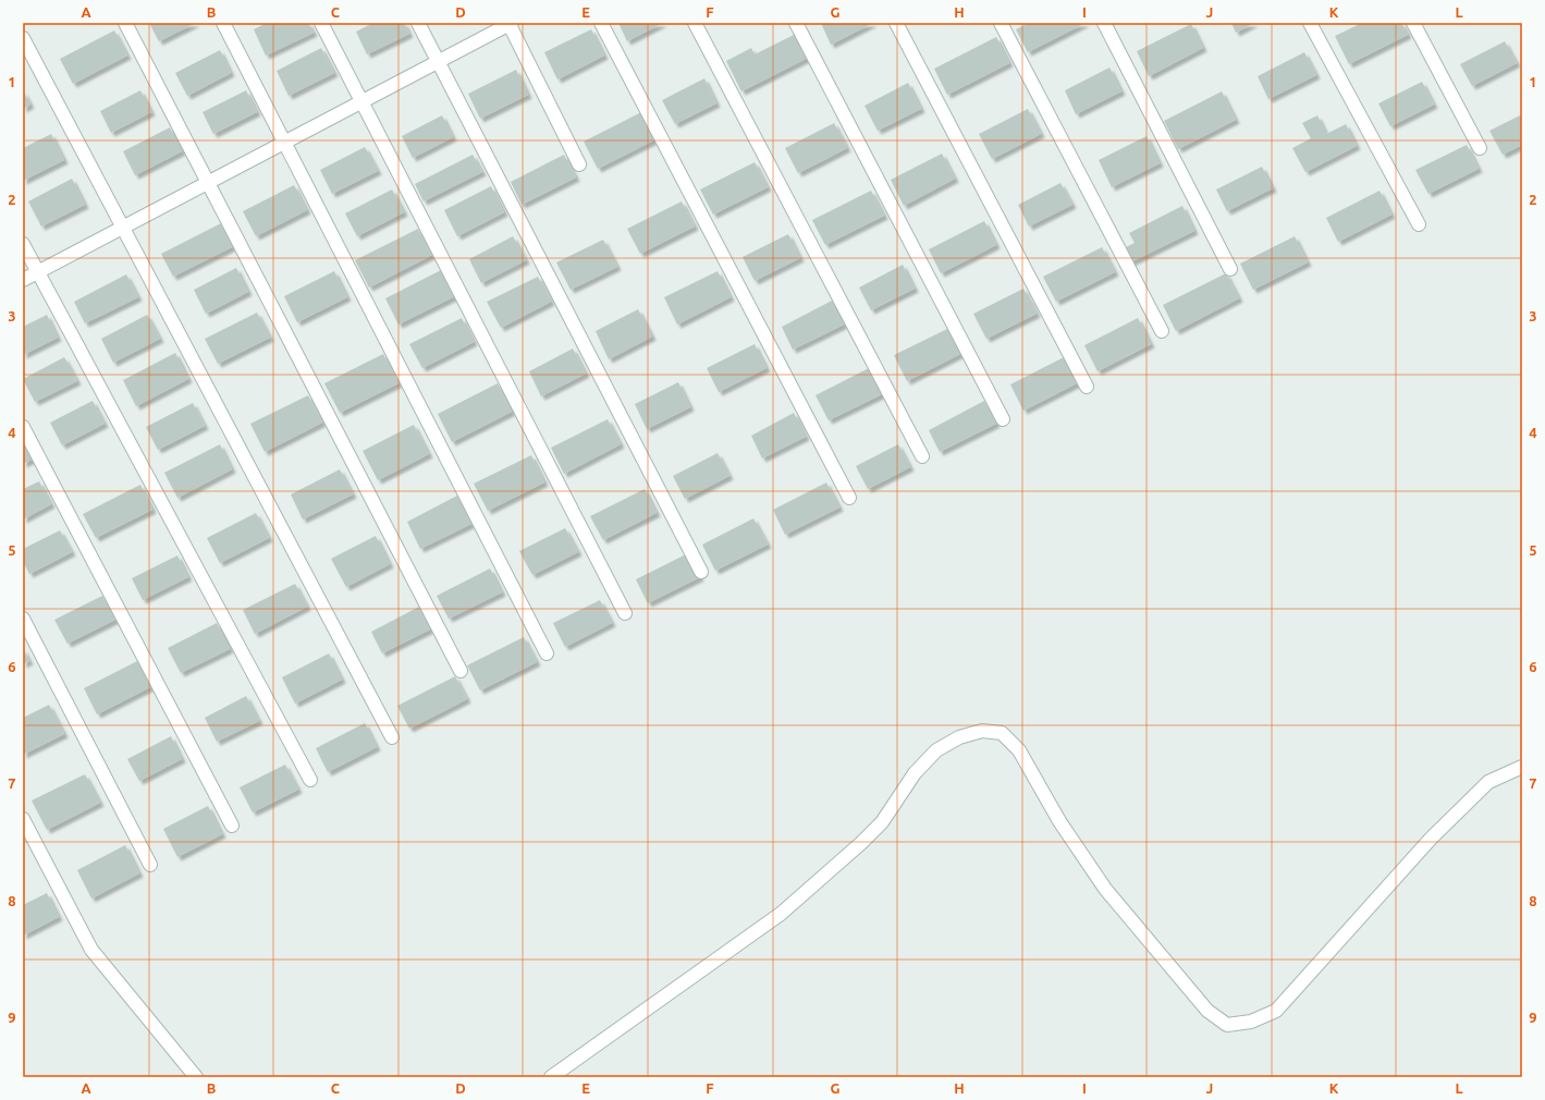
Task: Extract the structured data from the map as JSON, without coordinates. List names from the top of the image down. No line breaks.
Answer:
{"grid":{"columns":["A","B","C","D","E","F","G","H","I","J","K","L"],"rows":["1","2","3","4","5","6","7","8","9"]}}
